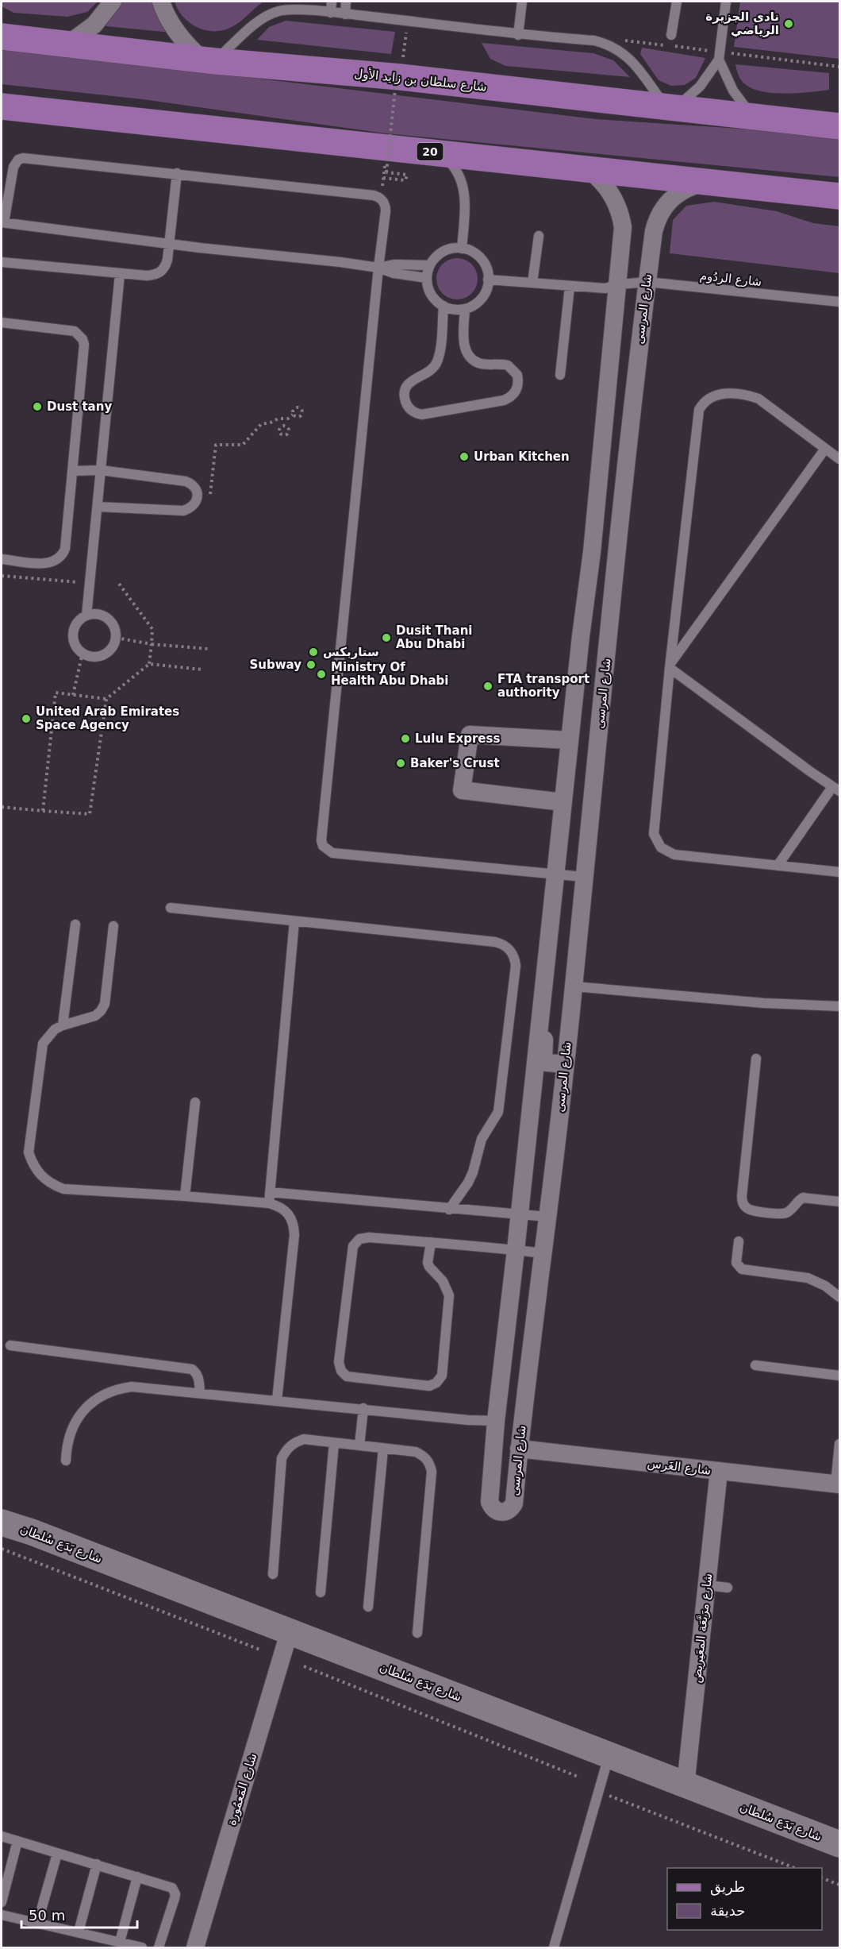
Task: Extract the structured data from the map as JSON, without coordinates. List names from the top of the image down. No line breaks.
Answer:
{"streets":{"main road":["شارع سلطان بن زايد الأول","20"],"street":["شارع المرسى","شارع الغَرس","شارع بَدَع سُلطان","شارع مرَبَّعَة المعَيريض","شارع المَعمُورة"],"lane":["شارع الردُوم"]},"crossings":[["20","شارع المرسى"],["شارع الردُوم","شارع المرسى"],["شارع المرسى","شارع الغَرس"],["شارع الغَرس","شارع مرَبَّعَة المعَيريض"],["شارع بَدَع سُلطان","شارع مرَبَّعَة المعَيريض"],["شارع بَدَع سُلطان","شارع المَعمُورة"]],"places":["نادى الجزيرة الرياضي","Dust tany","Urban Kitchen","Dusit Thani Abu Dhabi","ستاربكس","Subway","Ministry Of Health Abu Dhabi","FTA transport authority","United Arab Emirates Space Agency","Lulu Express","Baker's Crust"],"legend":["طريق","حديقة"],"scale_bar":"50 m"}
